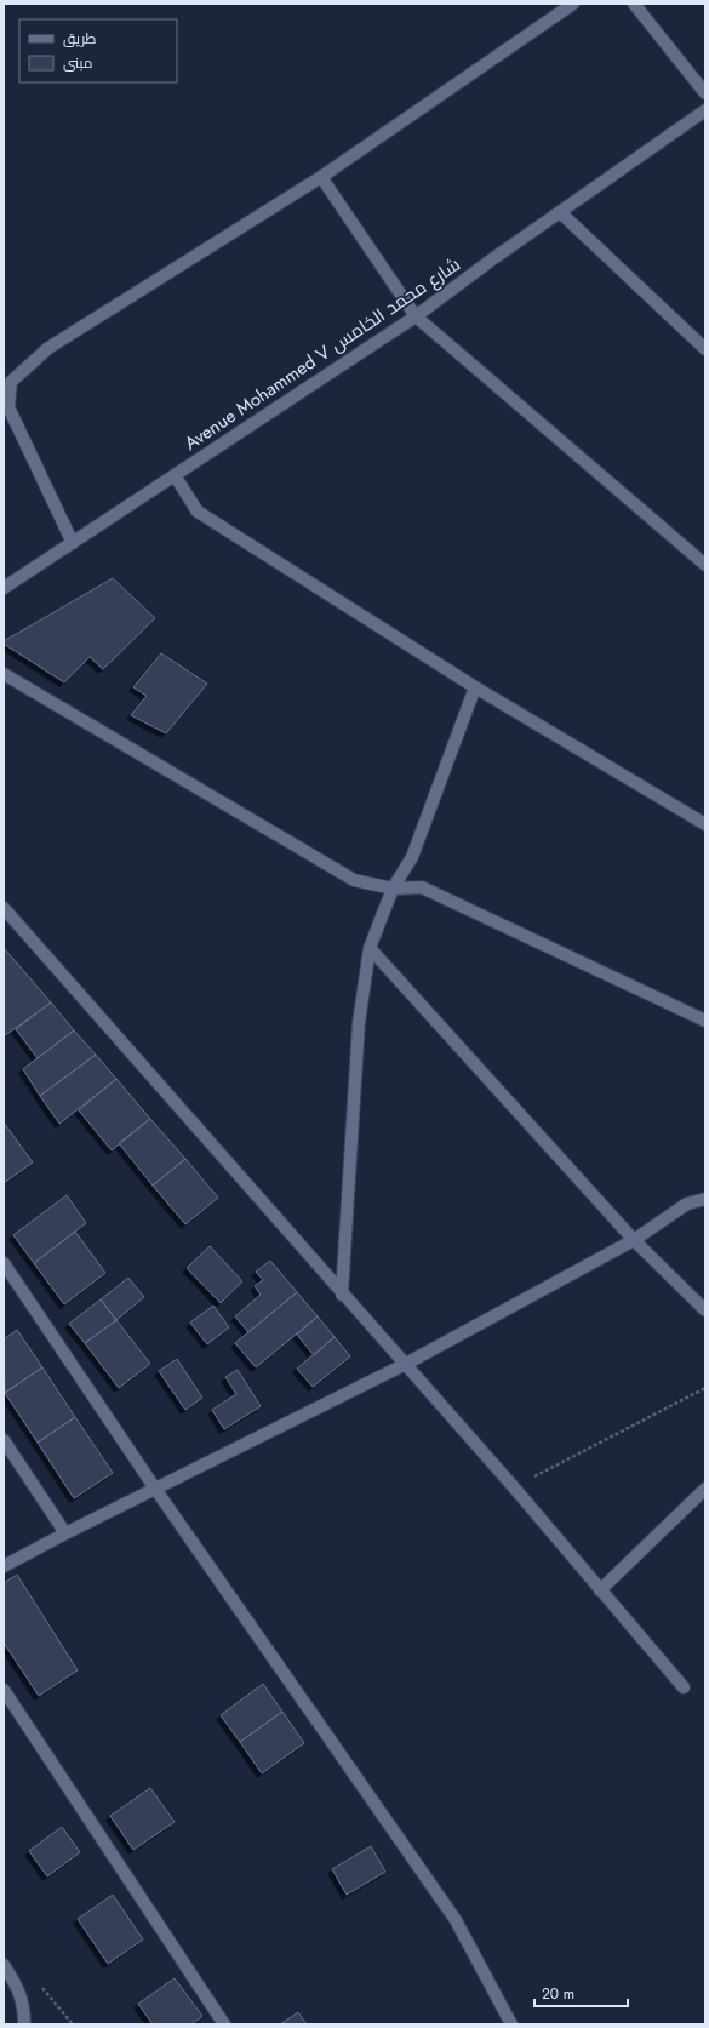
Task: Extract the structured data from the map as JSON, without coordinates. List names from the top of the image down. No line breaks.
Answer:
{"streets":{"street":["Avenue Mohammed V شارع محمد الخامس"]},"legend":["طريق","مبنى"],"scale_bar":"20 m"}
